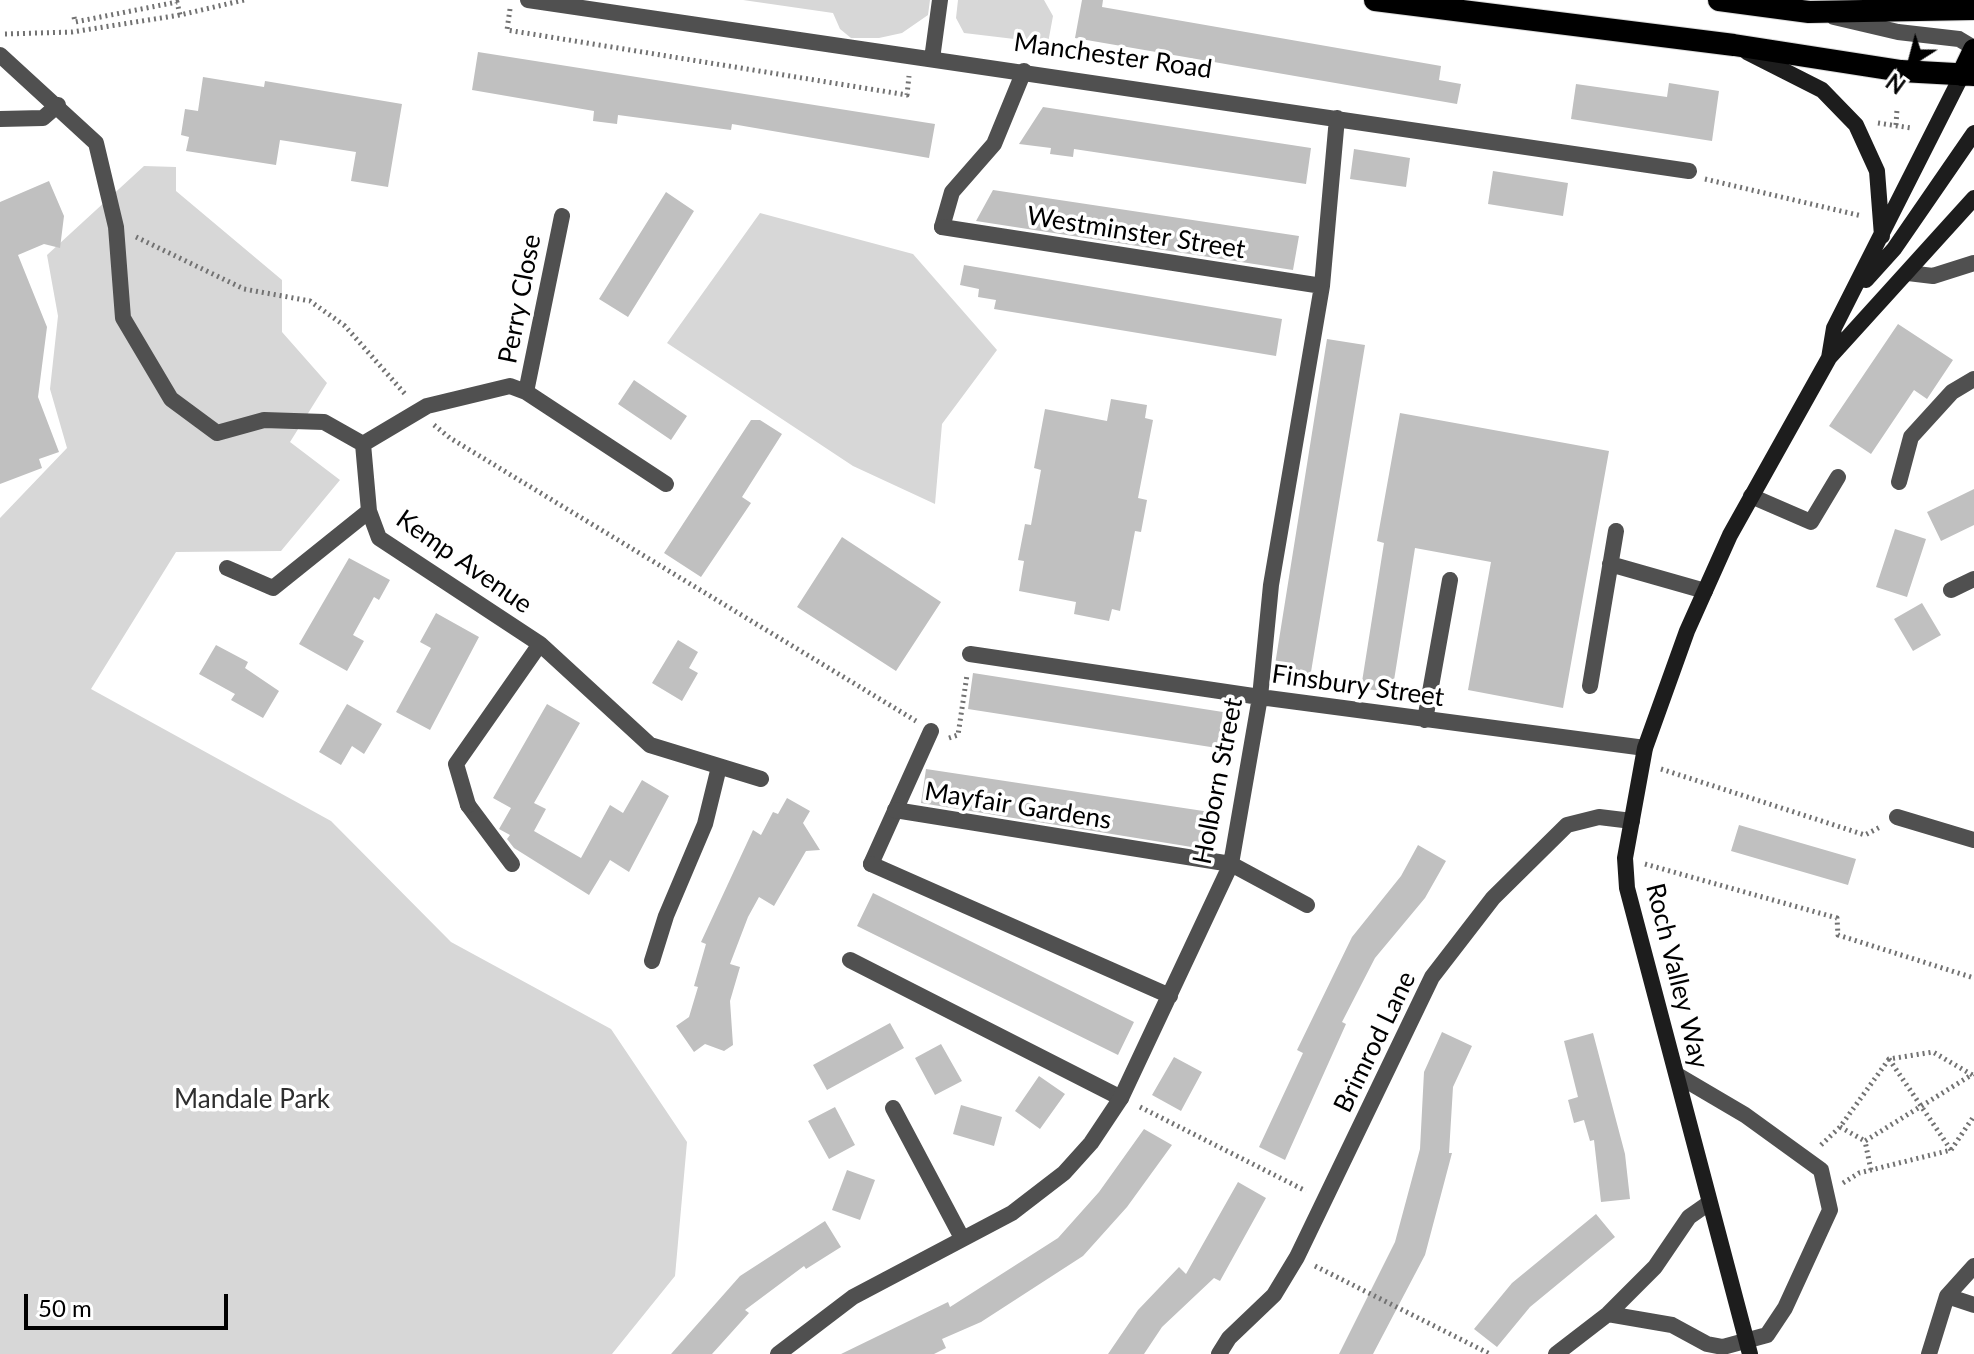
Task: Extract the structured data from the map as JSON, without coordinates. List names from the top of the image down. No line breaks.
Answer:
{"streets":{"main road":["Roch Valley Way"],"street":["Manchester Road","Westminster Street","Perry Close","Kemp Avenue","Finsbury Street","Holborn Street","Mayfair Gardens","Brimrod Lane"]},"crossings":[["Manchester Road","Westminster Street"],["Manchester Road","Holborn Street"],["Westminster Street","Holborn Street"],["Finsbury Street","Holborn Street"],["Finsbury Street","Roch Valley Way"],["Holborn Street","Mayfair Gardens"],["Roch Valley Way","Brimrod Lane"]],"parks":["Mandale Park"],"scale_bar":"50 m","north":"bottom left"}
